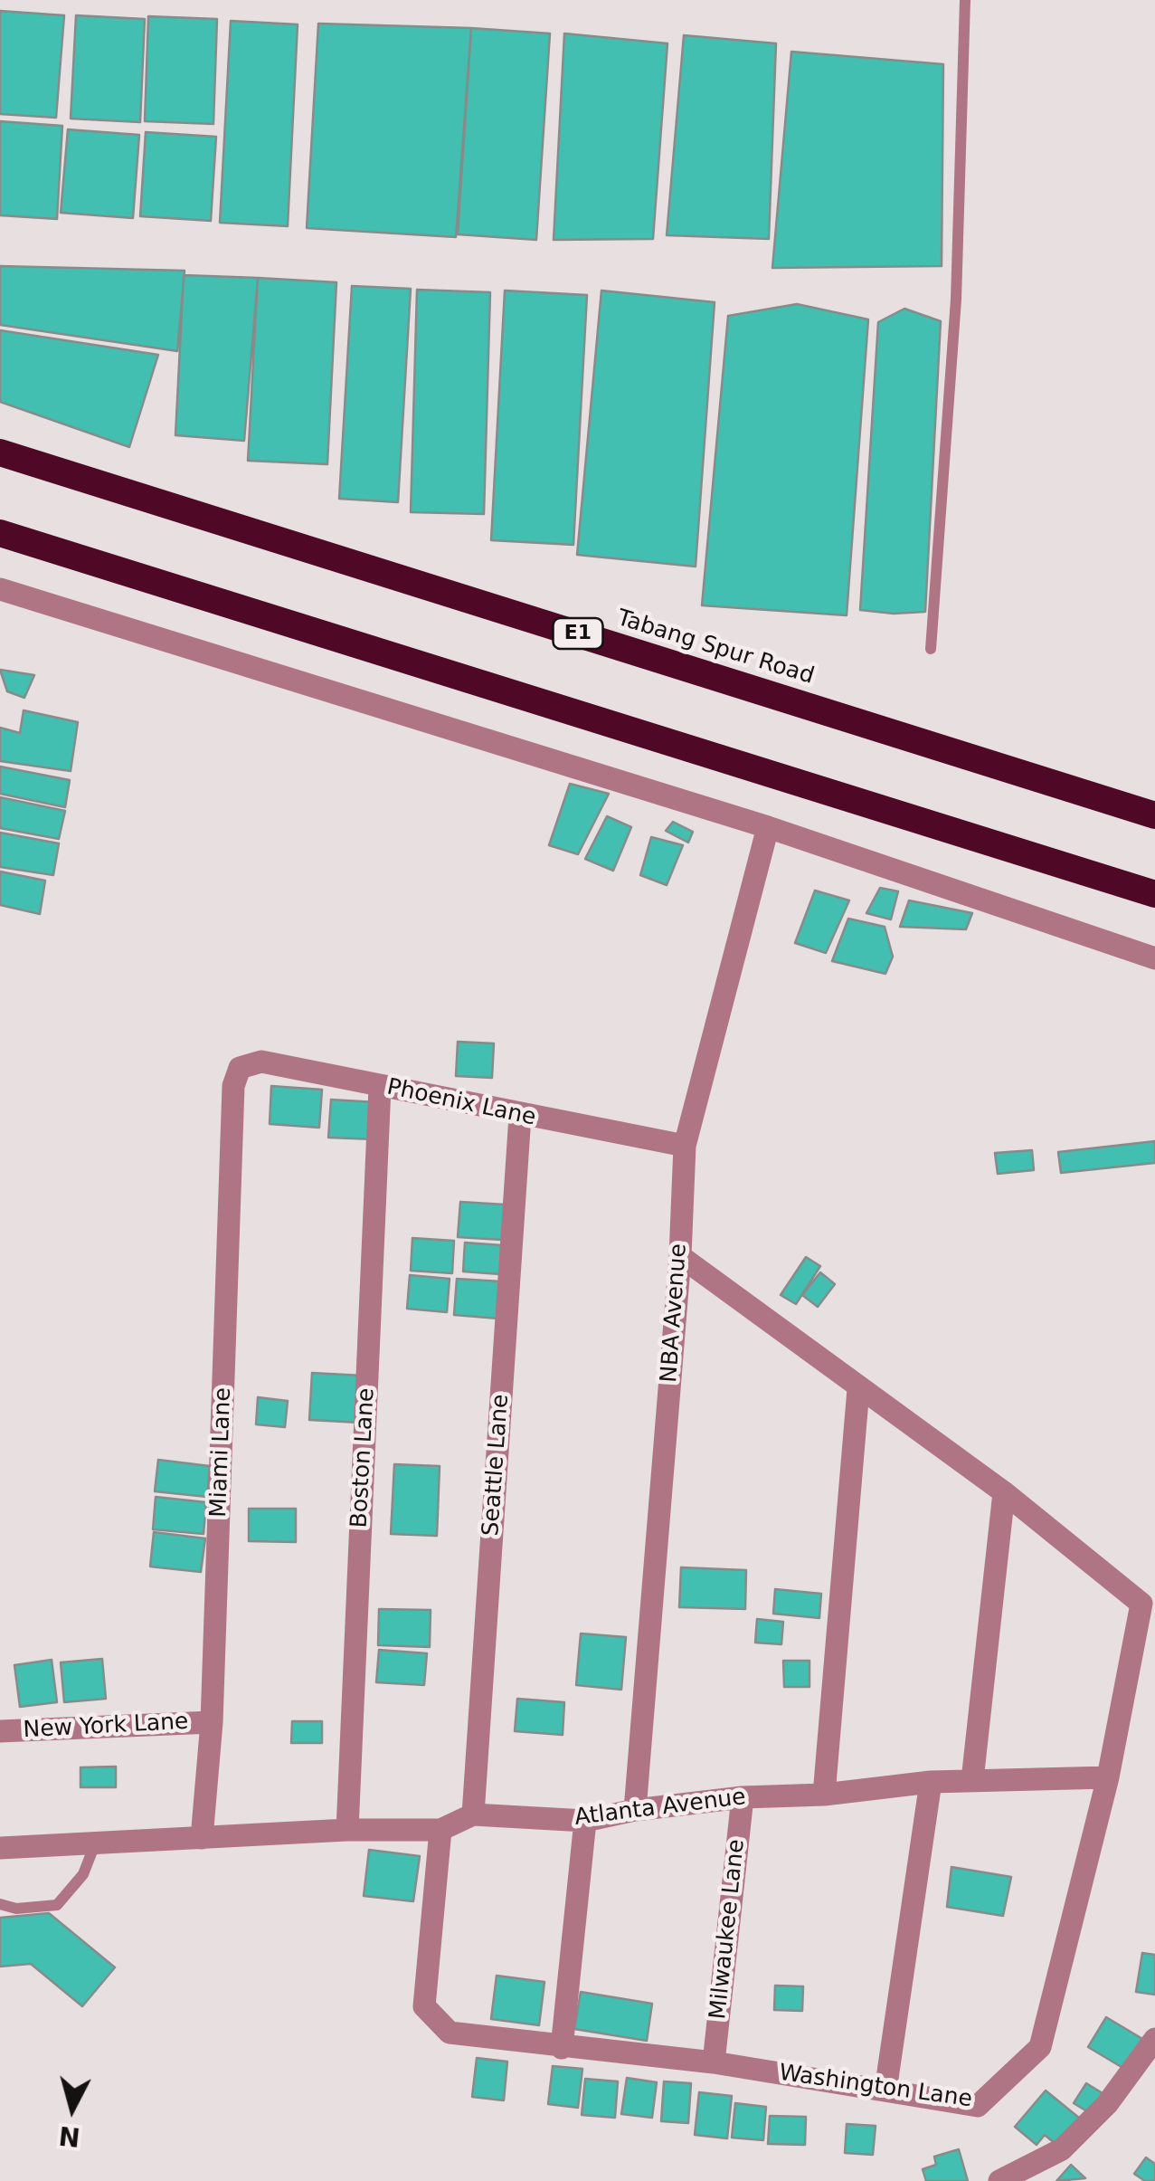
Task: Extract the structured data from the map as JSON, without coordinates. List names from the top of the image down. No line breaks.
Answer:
{"streets":{"highway":["E1","Tabang Spur Road"],"street":["Phoenix Lane","NBA Avenue","Miami Lane","Boston Lane","Seattle Lane","New York Lane","Atlanta Avenue","Milwaukee Lane","Washington Lane"]},"crossings":[["Phoenix Lane","NBA Avenue"],["Phoenix Lane","Miami Lane"],["Phoenix Lane","Boston Lane"],["Phoenix Lane","Seattle Lane"],["NBA Avenue","Atlanta Avenue"],["Miami Lane","New York Lane"],["Miami Lane","Atlanta Avenue"],["Boston Lane","Atlanta Avenue"],["Seattle Lane","Atlanta Avenue"],["Atlanta Avenue","Milwaukee Lane"],["Atlanta Avenue","Washington Lane"],["Milwaukee Lane","Washington Lane"]],"north":"bottom"}
